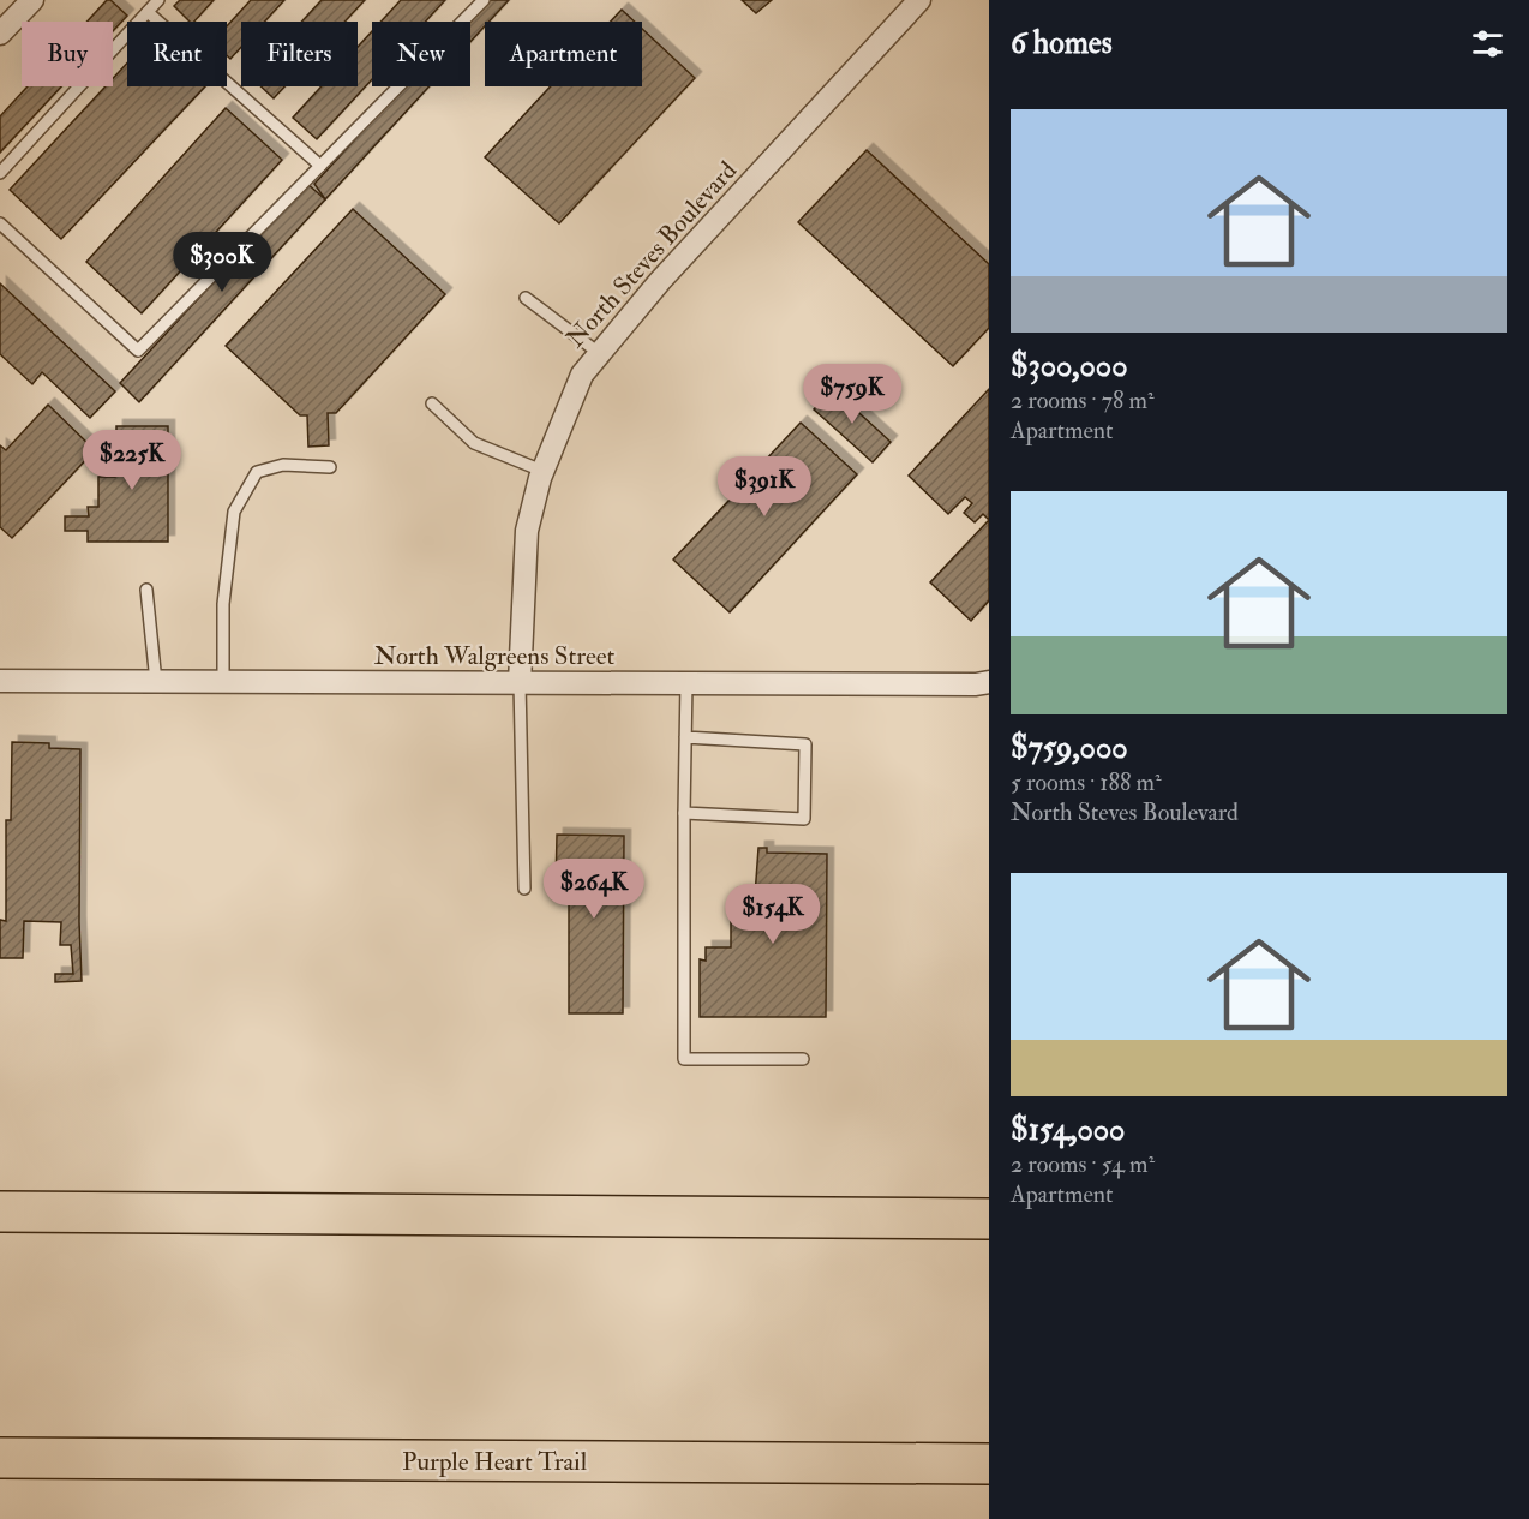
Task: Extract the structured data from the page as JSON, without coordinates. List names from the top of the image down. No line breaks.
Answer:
{"streets":{"highway":["Purple Heart Trail"],"street":["North Steves Boulevard","North Walgreens Street"]},"crossings":[["North Steves Boulevard","North Walgreens Street"]],"page":{"heading":"6 homes","chip":["Buy","Rent","Filters","New","Apartment"],"list":[{"name":"$300,000","note":"2 rooms · 78 m² · Apartment"},{"name":"$759,000","note":"5 rooms · 188 m² · North Steves Boulevard"},{"name":"$154,000","note":"2 rooms · 54 m² · Apartment"}],"price":["$300K","$759K","$225K","$391K","$264K","$154K"]}}
